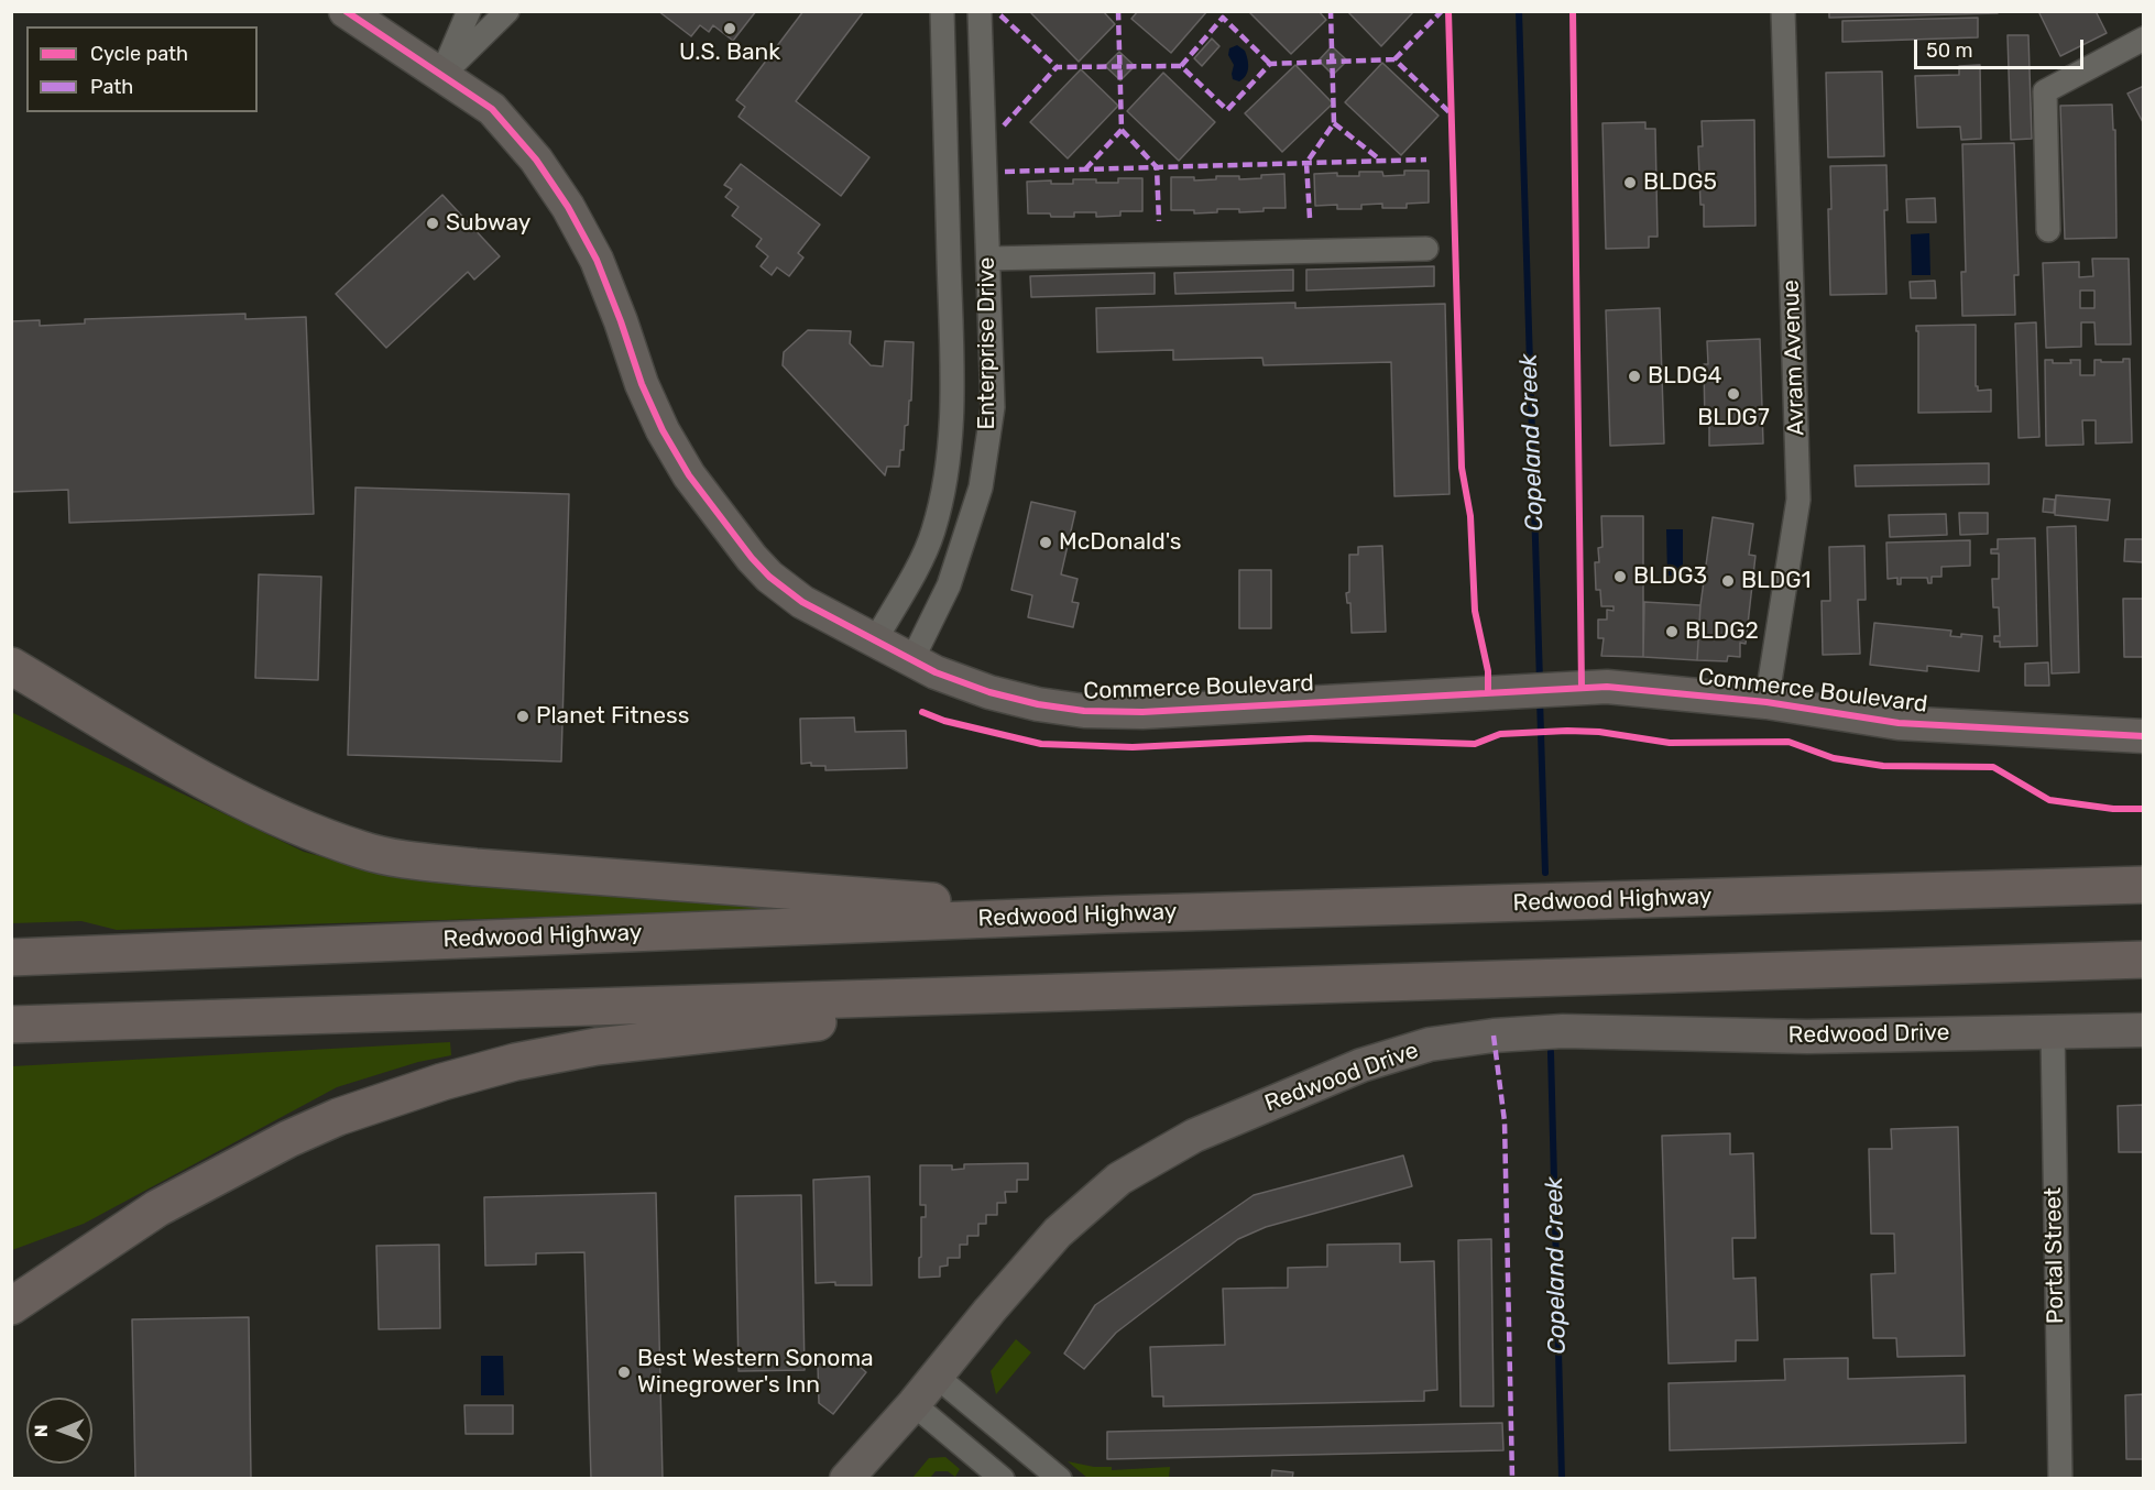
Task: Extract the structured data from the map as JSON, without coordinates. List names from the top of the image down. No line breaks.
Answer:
{"streets":{"highway":["Redwood Highway"],"street":["Enterprise Drive","Avram Avenue","Commerce Boulevard","Redwood Drive","Portal Street"]},"crossings":[["Enterprise Drive","Commerce Boulevard"],["Avram Avenue","Commerce Boulevard"],["Redwood Drive","Portal Street"]],"water":["Copeland Creek"],"places":["U.S. Bank","BLDG5","Subway","BLDG4","BLDG7","McDonald's","BLDG3","BLDG1","BLDG2","Planet Fitness","Best Western Sonoma Winegrower's Inn"],"legend":["Cycle path","Path"],"scale_bar":"50 m","north":"left"}
